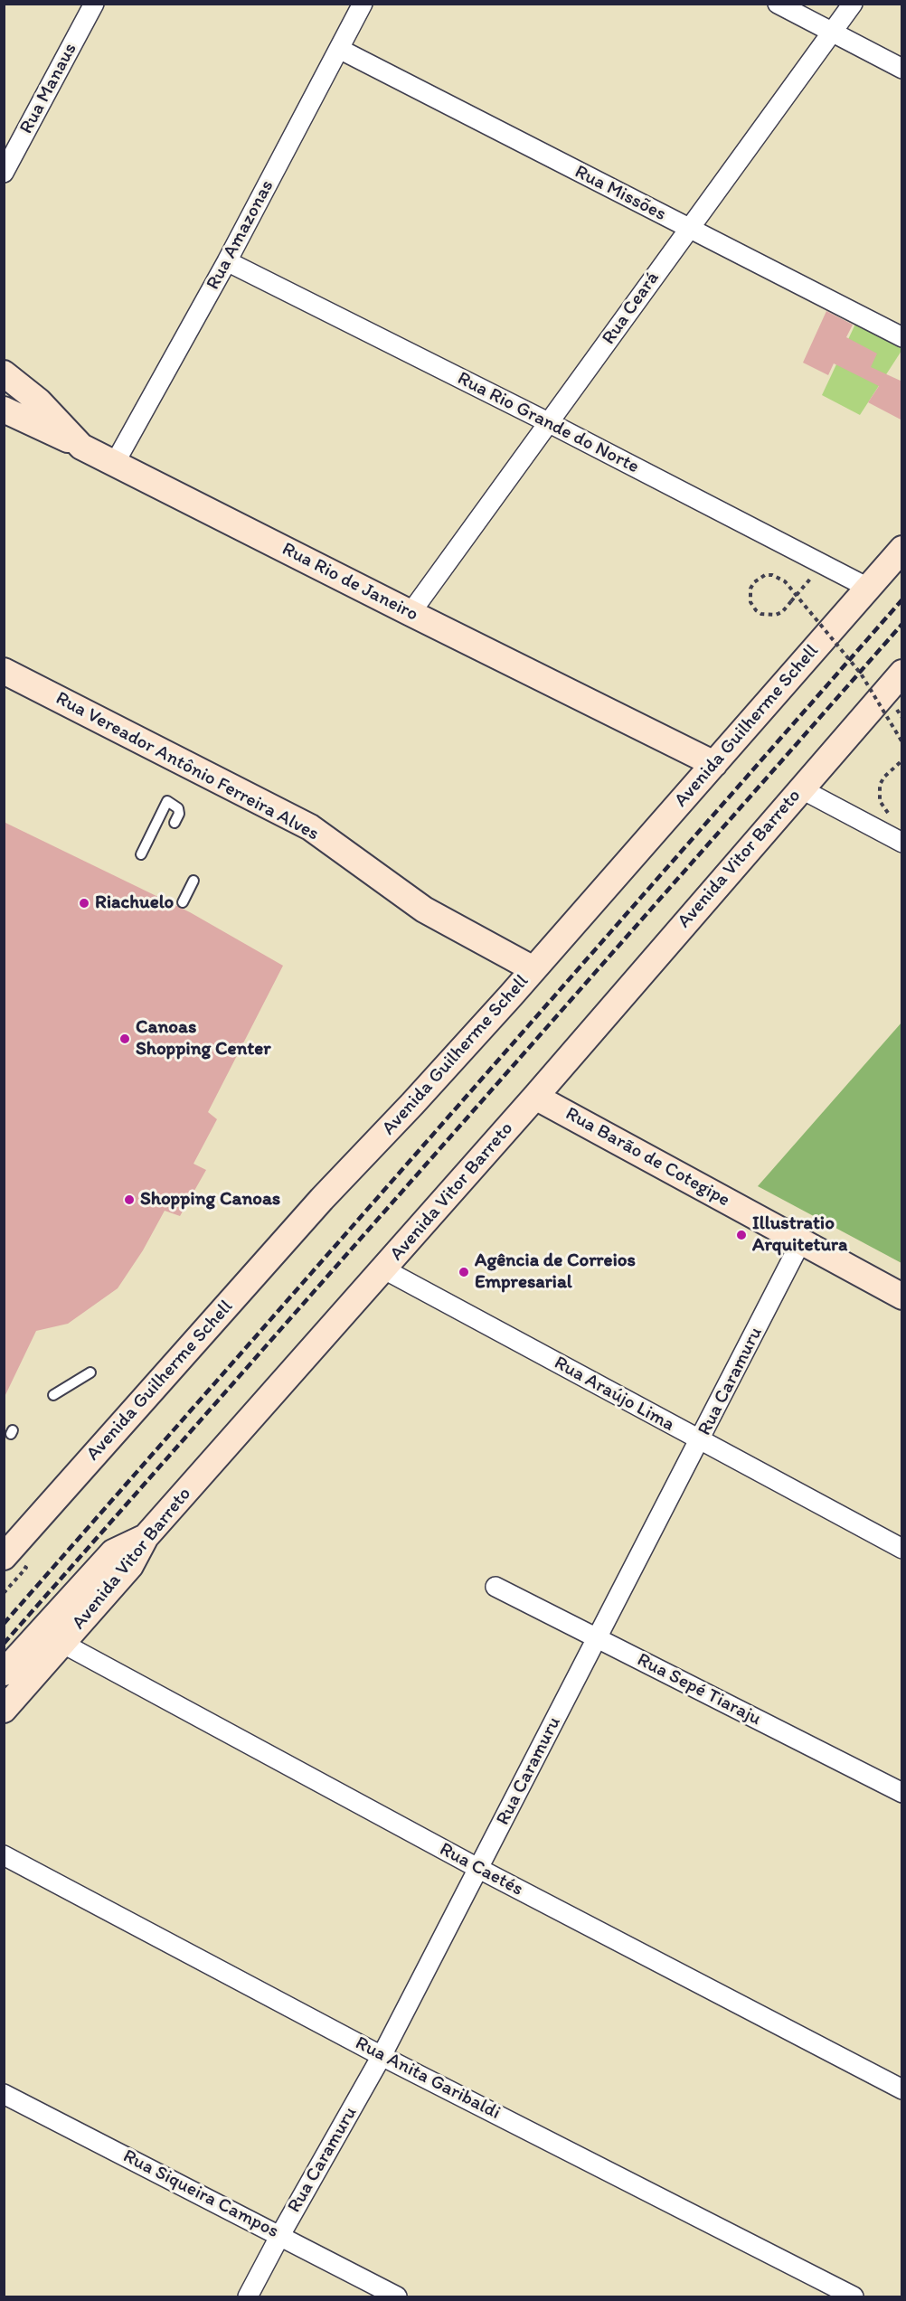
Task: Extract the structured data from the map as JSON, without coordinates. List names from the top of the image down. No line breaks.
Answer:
{"streets":{"main road":["Rua Rio de Janeiro","Avenida Guilherme Schell","Rua Vereador Antônio Ferreira Alves","Avenida Vitor Barreto","Rua Barão de Cotegipe"],"street":["Rua Manaus","Rua Missões","Rua Amazonas","Rua Ceará","Rua Rio Grande do Norte","Rua Caramuru","Rua Araújo Lima","Rua Sepé Tiaraju","Rua Caetés","Rua Anita Garibaldi","Rua Siqueira Campos"]},"crossings":[["Rua Missões","Rua Amazonas"],["Rua Missões","Rua Ceará"],["Rua Amazonas","Rua Rio Grande do Norte"],["Rua Amazonas","Rua Rio de Janeiro"],["Rua Ceará","Rua Rio Grande do Norte"],["Rua Ceará","Rua Rio de Janeiro"],["Rua Rio Grande do Norte","Avenida Guilherme Schell"],["Rua Rio de Janeiro","Avenida Guilherme Schell"],["Avenida Guilherme Schell","Rua Vereador Antônio Ferreira Alves"],["Avenida Vitor Barreto","Rua Barão de Cotegipe"],["Avenida Vitor Barreto","Rua Araújo Lima"],["Avenida Vitor Barreto","Rua Caetés"],["Rua Barão de Cotegipe","Rua Caramuru"],["Rua Caramuru","Rua Araújo Lima"],["Rua Caramuru","Rua Sepé Tiaraju"],["Rua Caramuru","Rua Caetés"],["Rua Caramuru","Rua Anita Garibaldi"],["Rua Caramuru","Rua Siqueira Campos"]],"places":["Riachuelo","Canoas Shopping Center","Shopping Canoas","Illustratio Arquitetura","Agência de Correios Empresarial"]}
